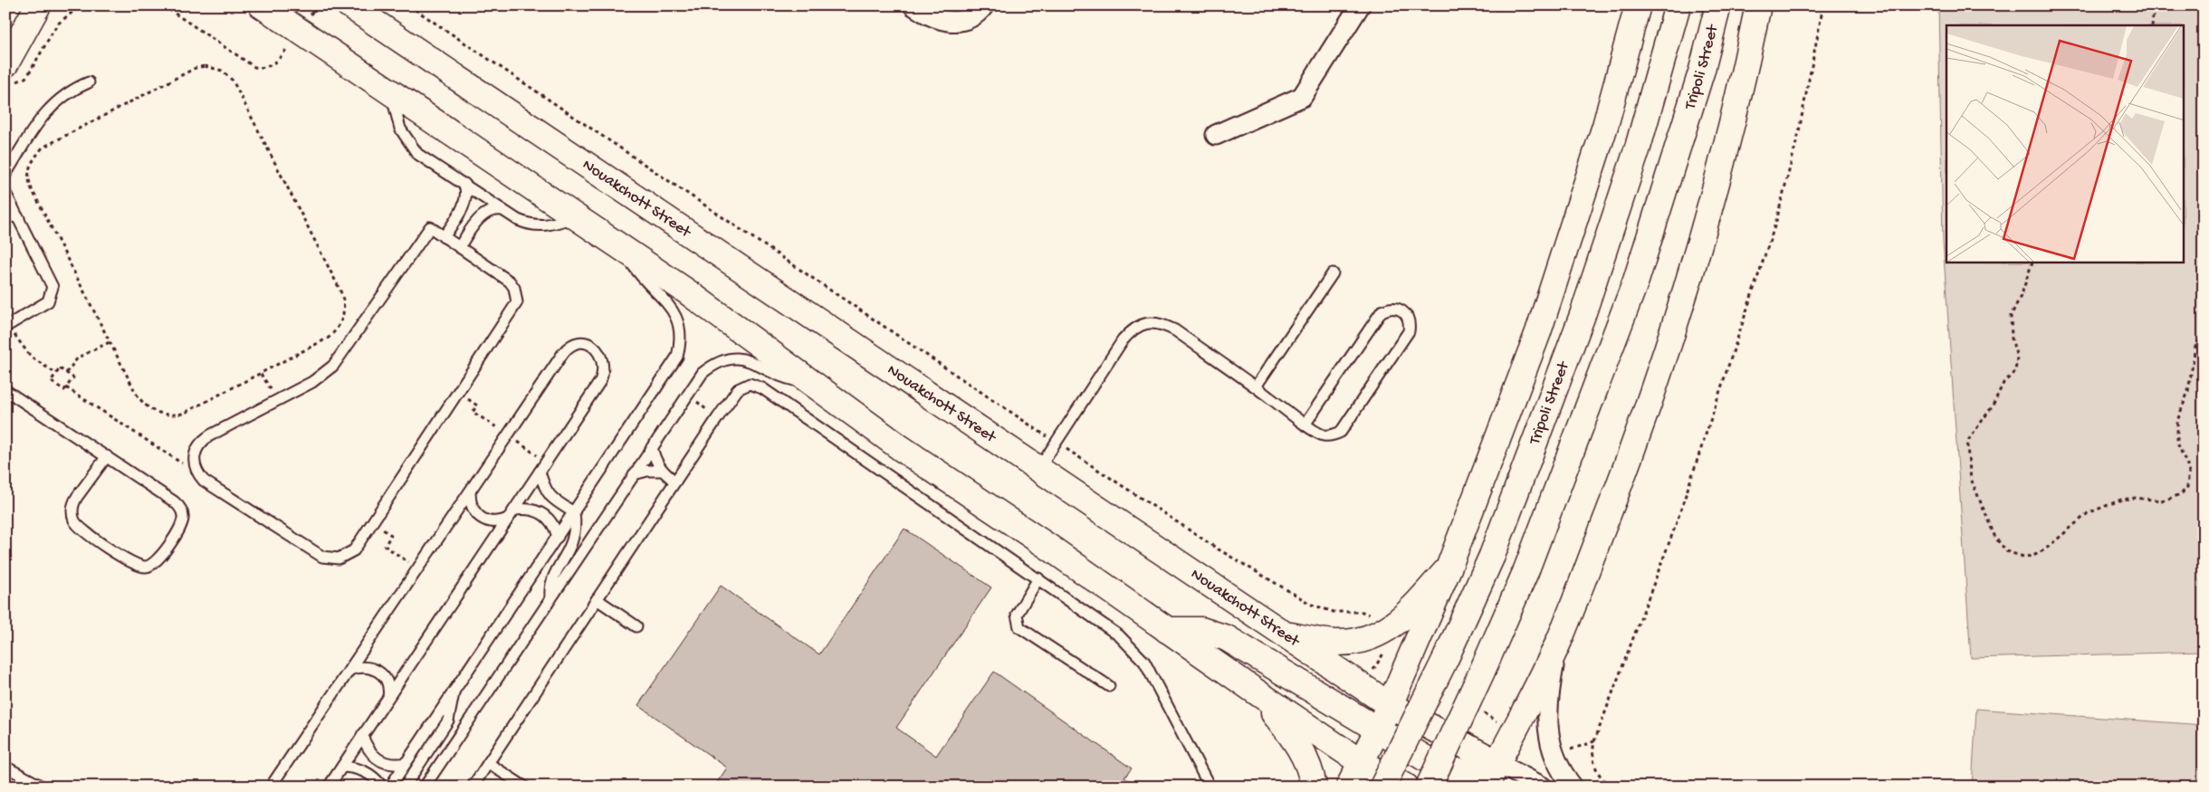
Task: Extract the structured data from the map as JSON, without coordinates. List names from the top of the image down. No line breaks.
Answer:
{"streets":{"main road":["Tripoli Street","Nouakchott Street"]}}
